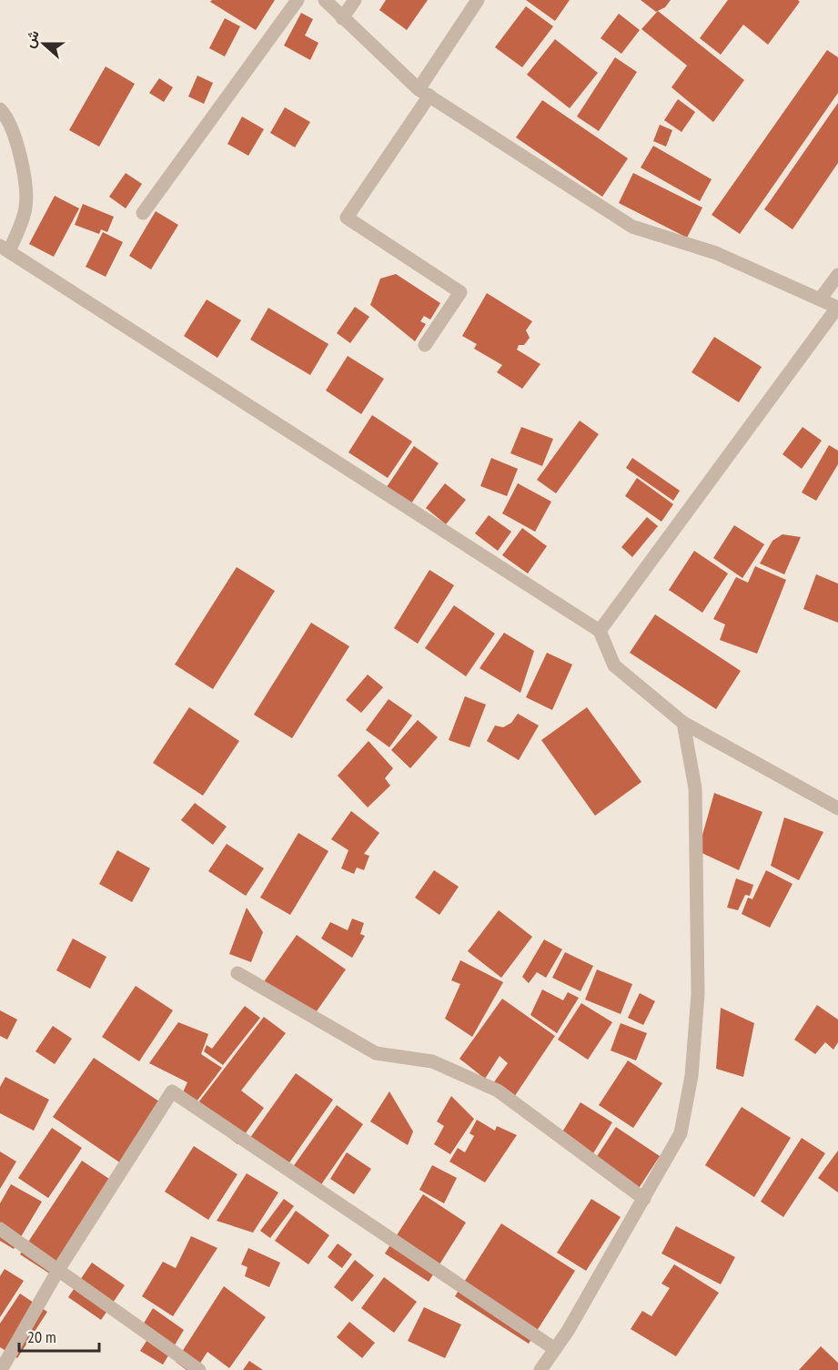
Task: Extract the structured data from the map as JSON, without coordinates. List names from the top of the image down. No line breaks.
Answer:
{"scale_bar":"20 m","north":"left"}
